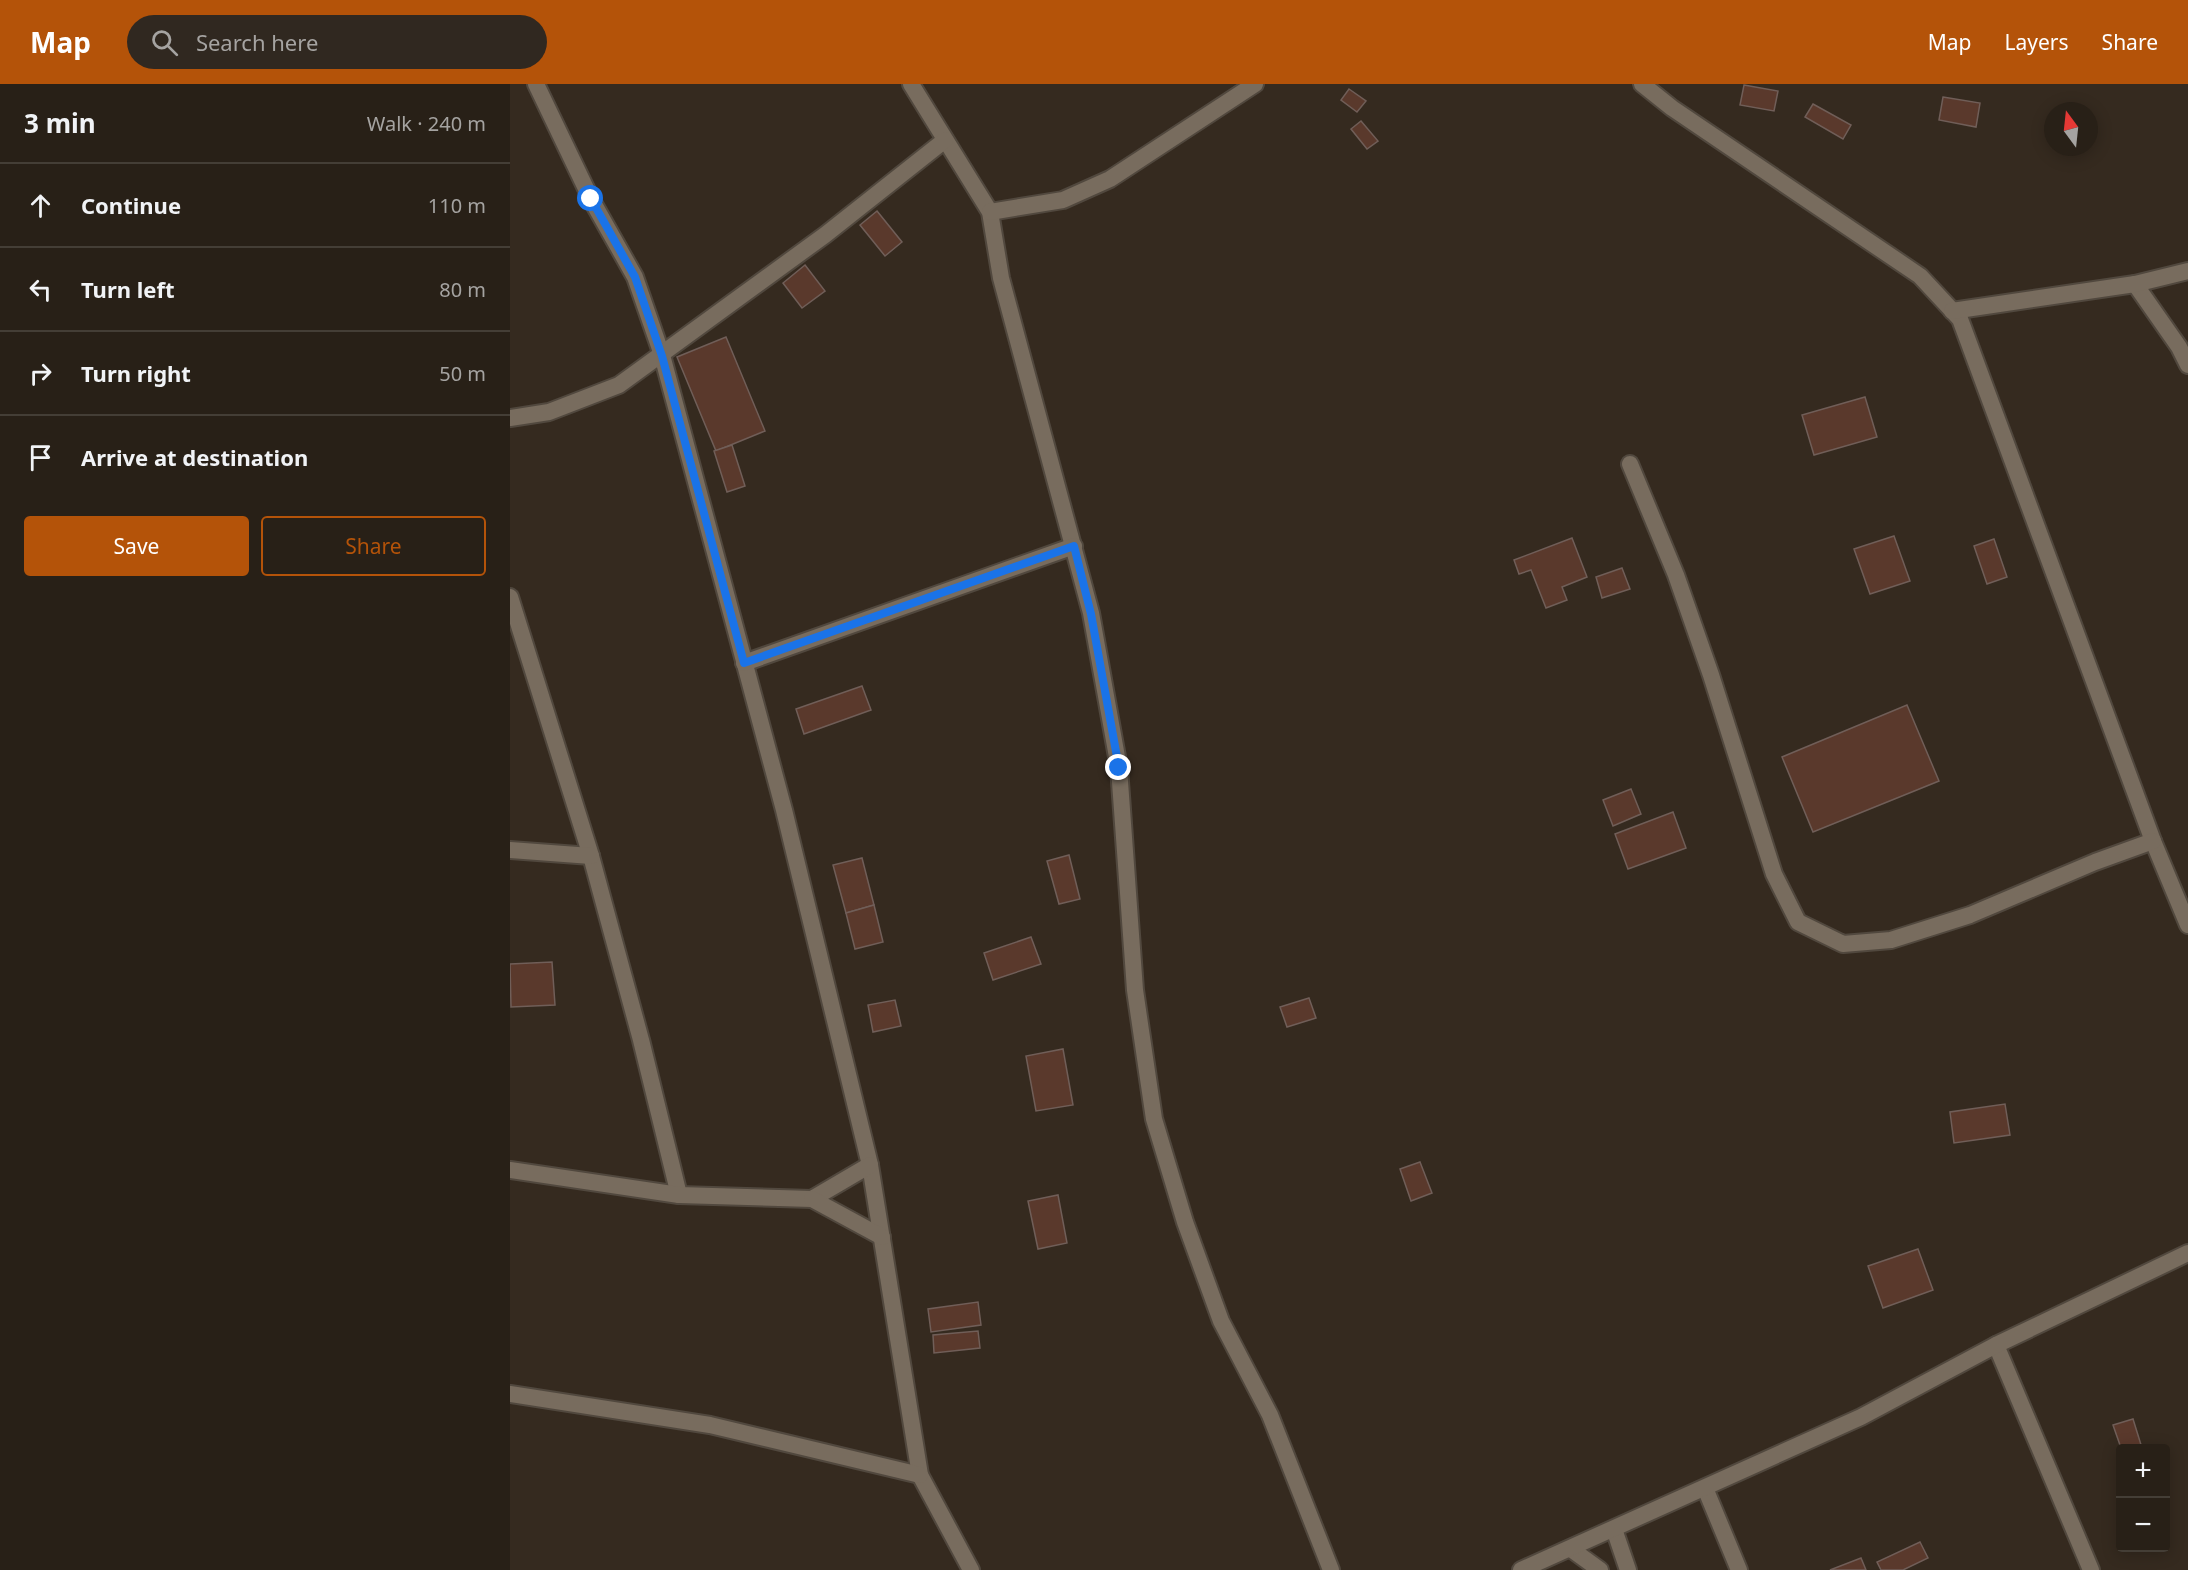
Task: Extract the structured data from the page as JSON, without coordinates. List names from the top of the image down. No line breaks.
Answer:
{"north":"top","page":{"header":"Map","search":"Search here","nav":["Map","Layers","Share"],"heading":["3 min","Walk · 240 m"],"list":[["Continue","110 m"],["Turn left","80 m"],["Turn right","50 m"],"Arrive at destination"],"buttons":["Save","Share"],"map_buttons":["+","−"]}}
